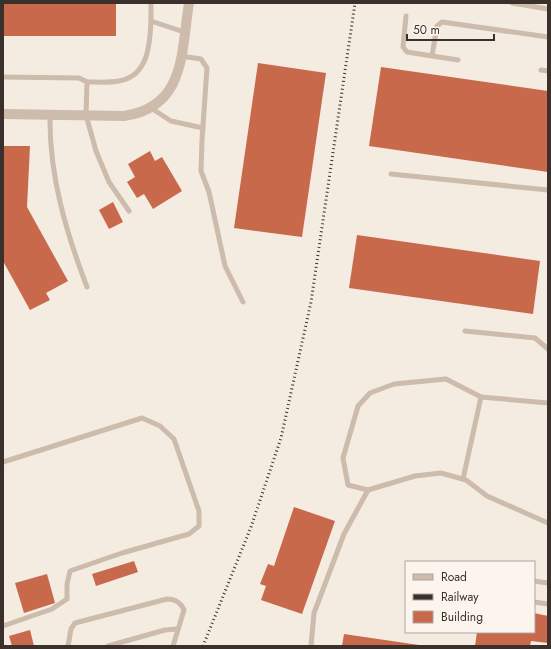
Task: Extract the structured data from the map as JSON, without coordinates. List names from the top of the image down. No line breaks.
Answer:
{"legend":["Road","Railway","Building"],"scale_bar":"50 m"}
